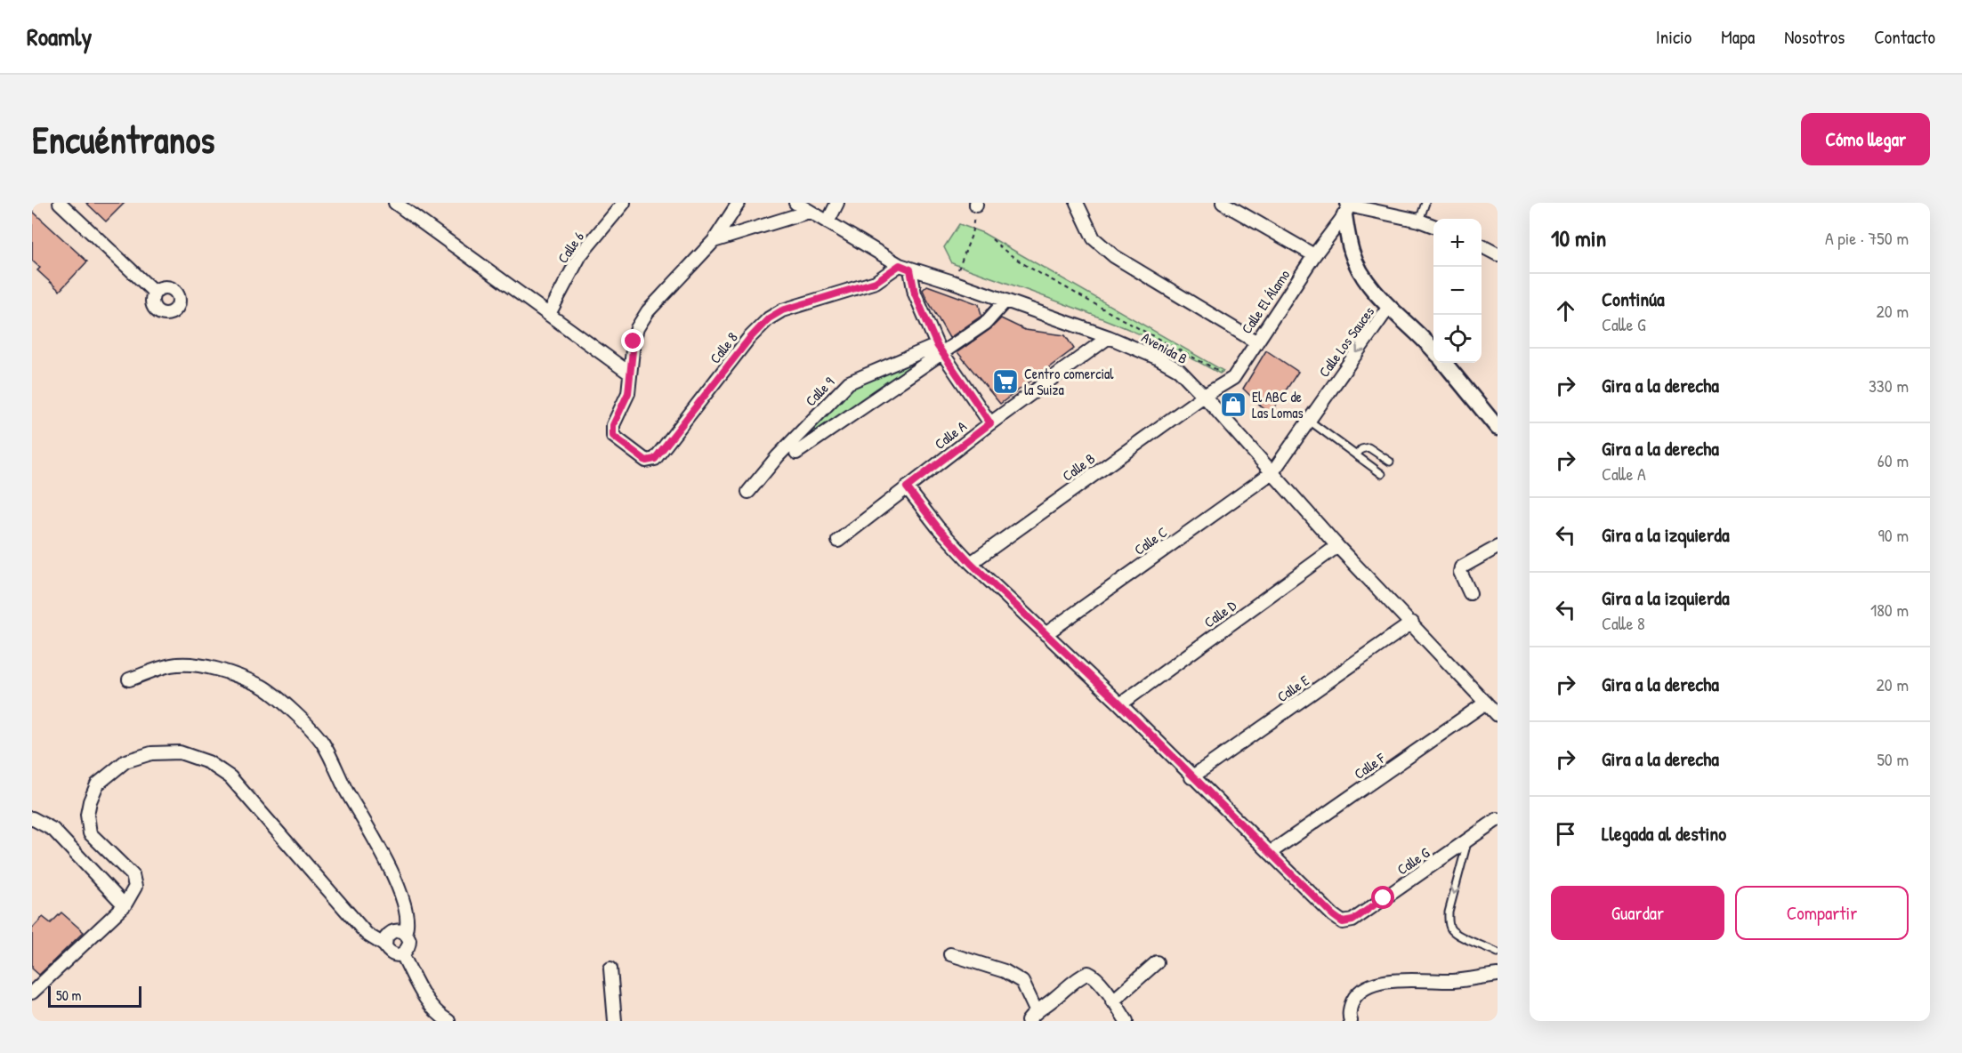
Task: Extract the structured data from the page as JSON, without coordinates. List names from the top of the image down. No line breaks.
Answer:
{"streets":{"street":["Calle 6","Calle El Álamo","Calle Los Sauces","Calle 8","Avenida B","Calle 9","Calle A","Calle B","Calle C","Calle D","Calle E","Calle F","Calle G"]},"crossings":[["Calle El Álamo","Avenida B"],["Calle El Álamo","Calle B"],["Calle Los Sauces","Avenida B"],["Calle Los Sauces","Calle C"],["Calle 8","Avenida B"],["Avenida B","Calle A"],["Avenida B","Calle B"],["Avenida B","Calle C"],["Avenida B","Calle D"],["Avenida B","Calle E"],["Avenida B","Calle F"],["Calle F","Calle G"]],"one_way":["Calle Los Sauces"],"places":{"supermarket":["Centro comercial la Suiza"],"shop":["El ABC de Las Lomas"]},"scale_bar":"50 m","page":{"header":"Roamly","nav":["Inicio","Mapa","Nosotros","Contacto"],"buttons":["Cómo llegar",["Guardar","Compartir"]],"title":"Encuéntranos","heading":["10 min","A pie · 750 m"],"map_buttons":["+","−"],"list":[["Continúa","Calle G","20 m"],["Gira a la derecha","330 m"],["Gira a la derecha","Calle A","60 m"],["Gira a la izquierda","90 m"],["Gira a la izquierda","Calle 8","180 m"],["Gira a la derecha","20 m"],["Gira a la derecha","50 m"],"Llegada al destino"],"scale":"50 m"}}
